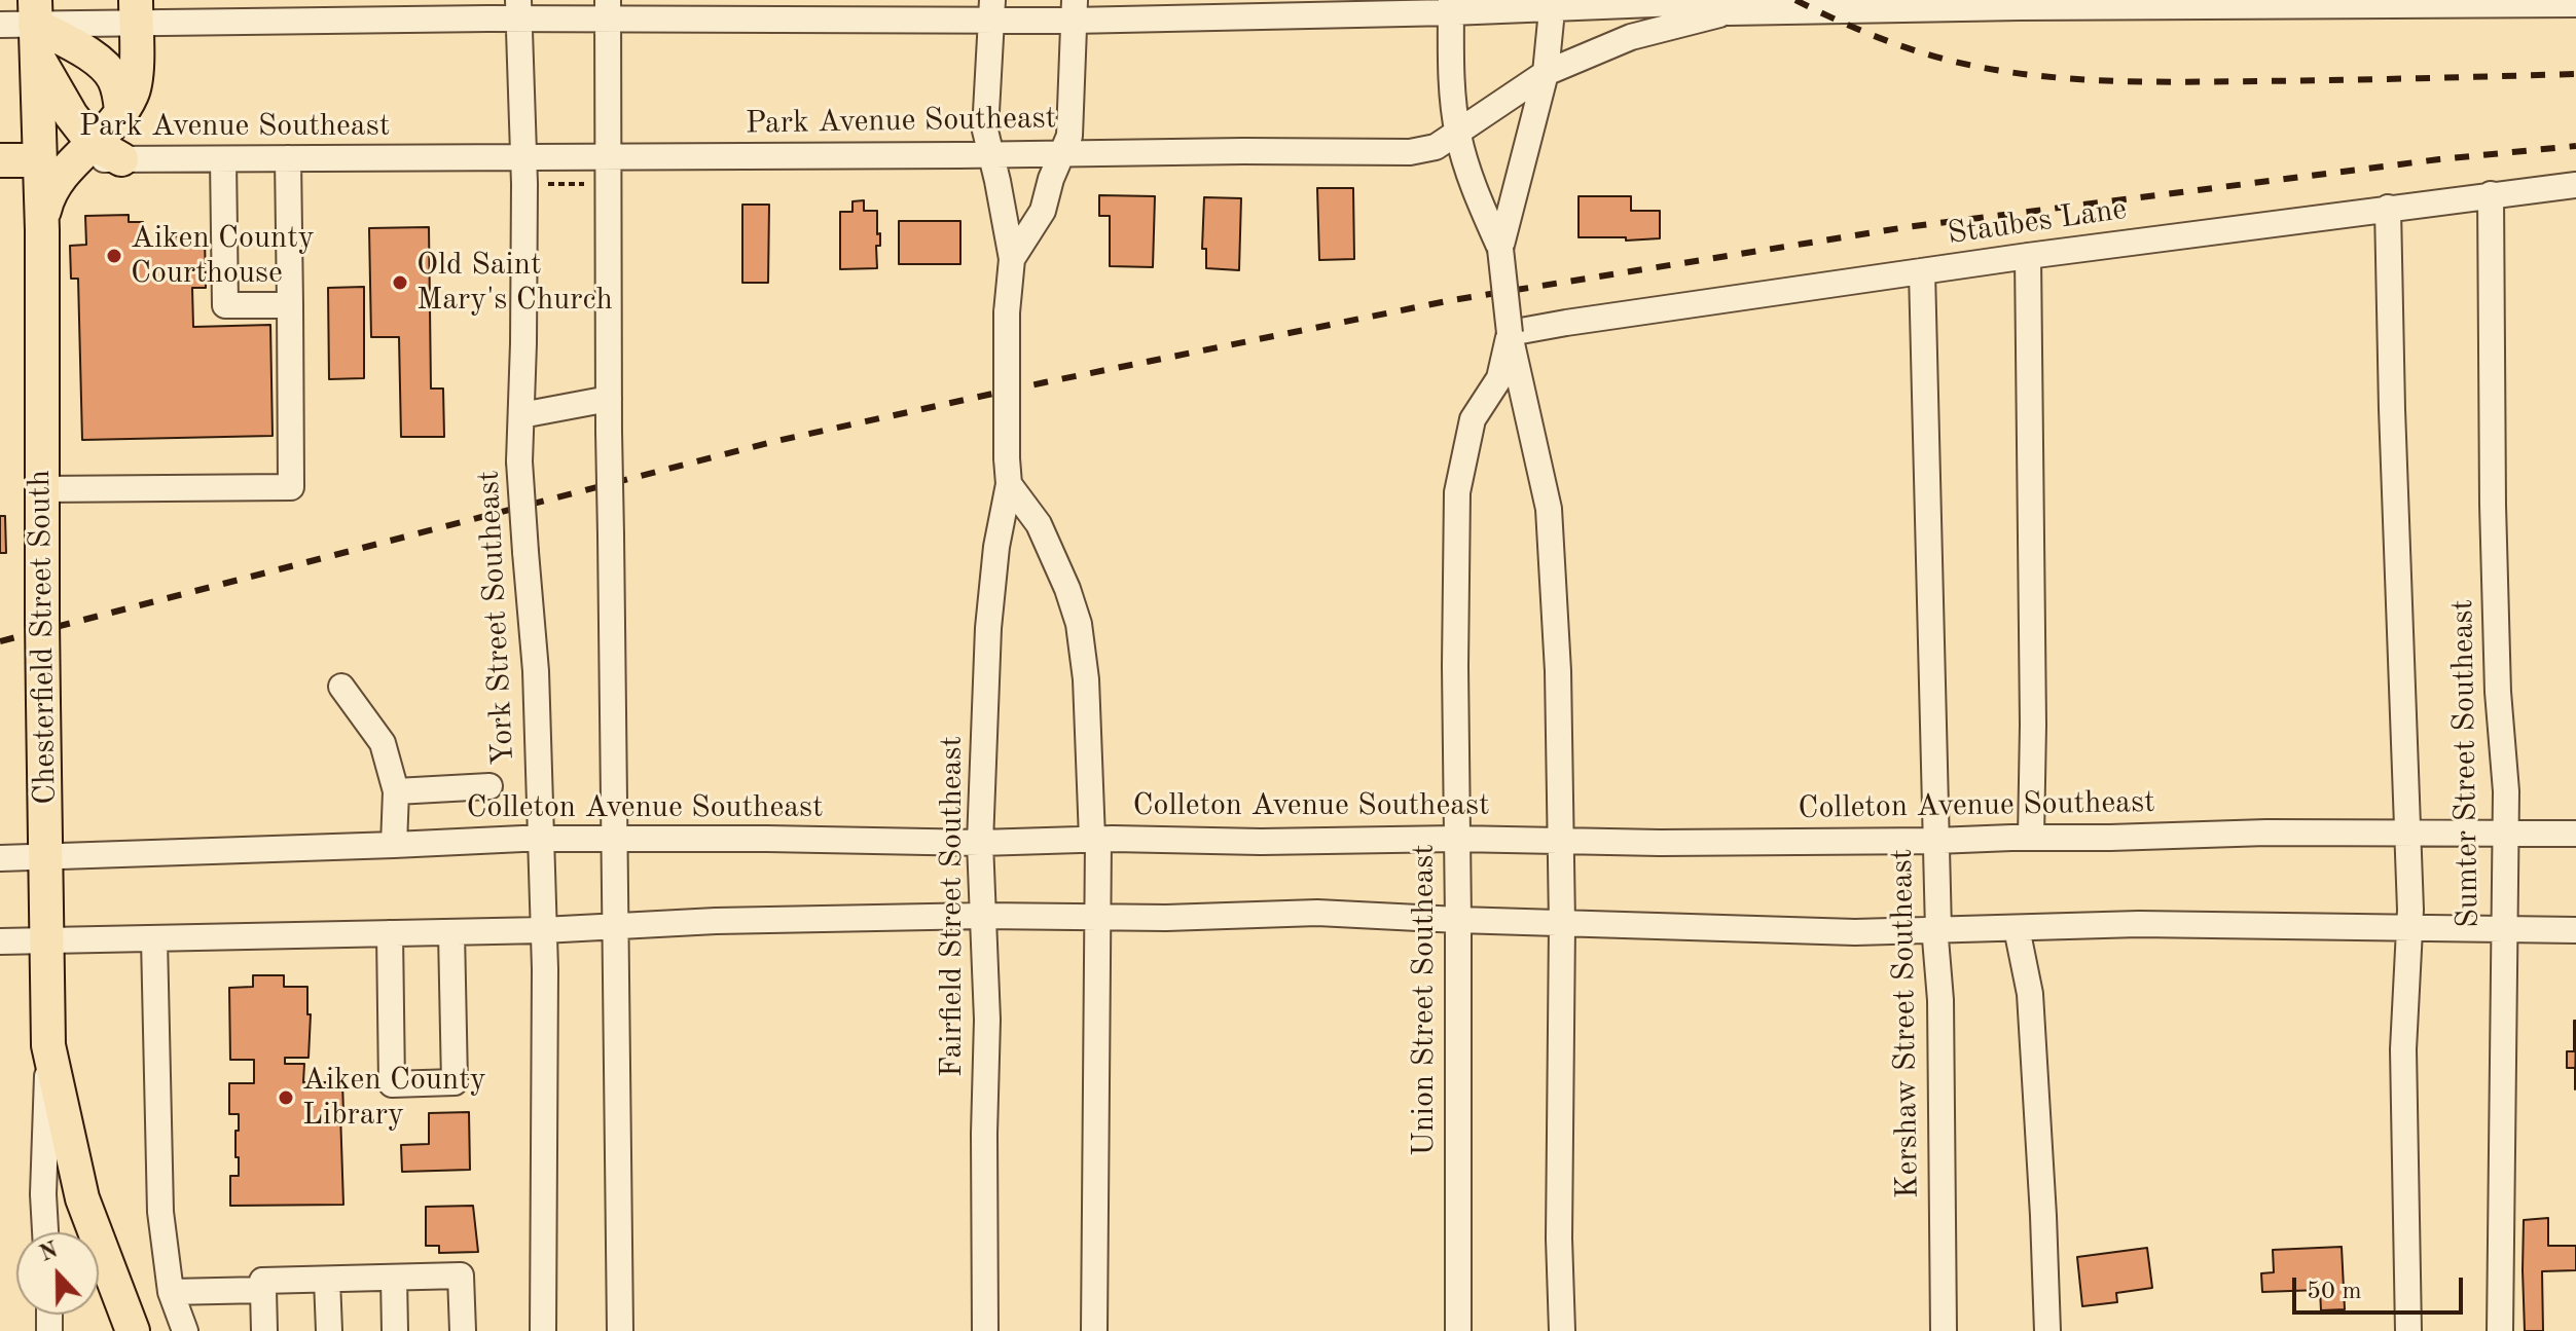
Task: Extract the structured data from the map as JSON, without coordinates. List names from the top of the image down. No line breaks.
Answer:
{"streets":{"main road":["Chesterfield Street South"],"street":["Park Avenue Southeast","Staubes Lane","York Street Southeast","Sumter Street Southeast","Colleton Avenue Southeast","Fairfield Street Southeast","Union Street Southeast","Kershaw Street Southeast"]},"crossings":[["Park Avenue Southeast","York Street Southeast"],["Park Avenue Southeast","Chesterfield Street South"],["Park Avenue Southeast","Fairfield Street Southeast"],["Park Avenue Southeast","Union Street Southeast"],["Staubes Lane","Sumter Street Southeast"],["Staubes Lane","Union Street Southeast"],["Staubes Lane","Kershaw Street Southeast"],["York Street Southeast","Colleton Avenue Southeast"],["Chesterfield Street South","Colleton Avenue Southeast"],["Sumter Street Southeast","Colleton Avenue Southeast"],["Colleton Avenue Southeast","Fairfield Street Southeast"],["Colleton Avenue Southeast","Union Street Southeast"],["Colleton Avenue Southeast","Kershaw Street Southeast"]],"places":["Aiken County Courthouse","Old Saint Mary's Church","Aiken County Library"],"scale_bar":"50 m","north":"top"}
